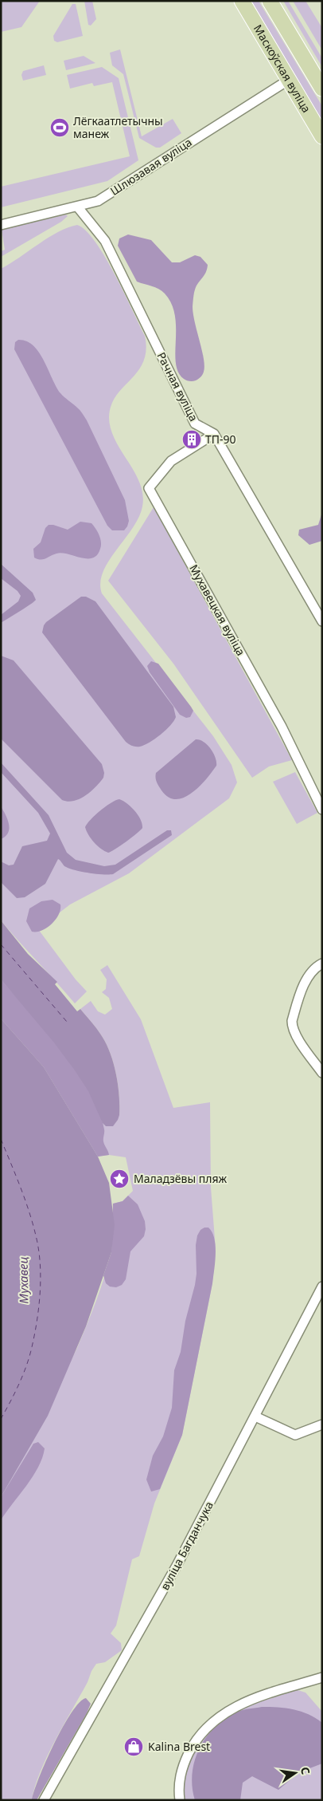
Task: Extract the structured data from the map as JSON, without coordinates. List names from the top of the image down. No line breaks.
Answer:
{"streets":{"main road":["Маскоўская вуліца"],"street":["Шлюзавая вуліца","Рачная вуліца","Мухавецкая вуліца","вуліца Багданчука"]},"crossings":[["Маскоўская вуліца","Шлюзавая вуліца"],["Шлюзавая вуліца","Рачная вуліца"],["Рачная вуліца","Мухавецкая вуліца"]],"water":["Мухавец"],"places":{"sports":["Лёгкаатлетычны манеж"],"building":["ТП-90"],"place":["Маладзёвы пляж"],"shop":["Kalina Brest"]},"north":"right"}
